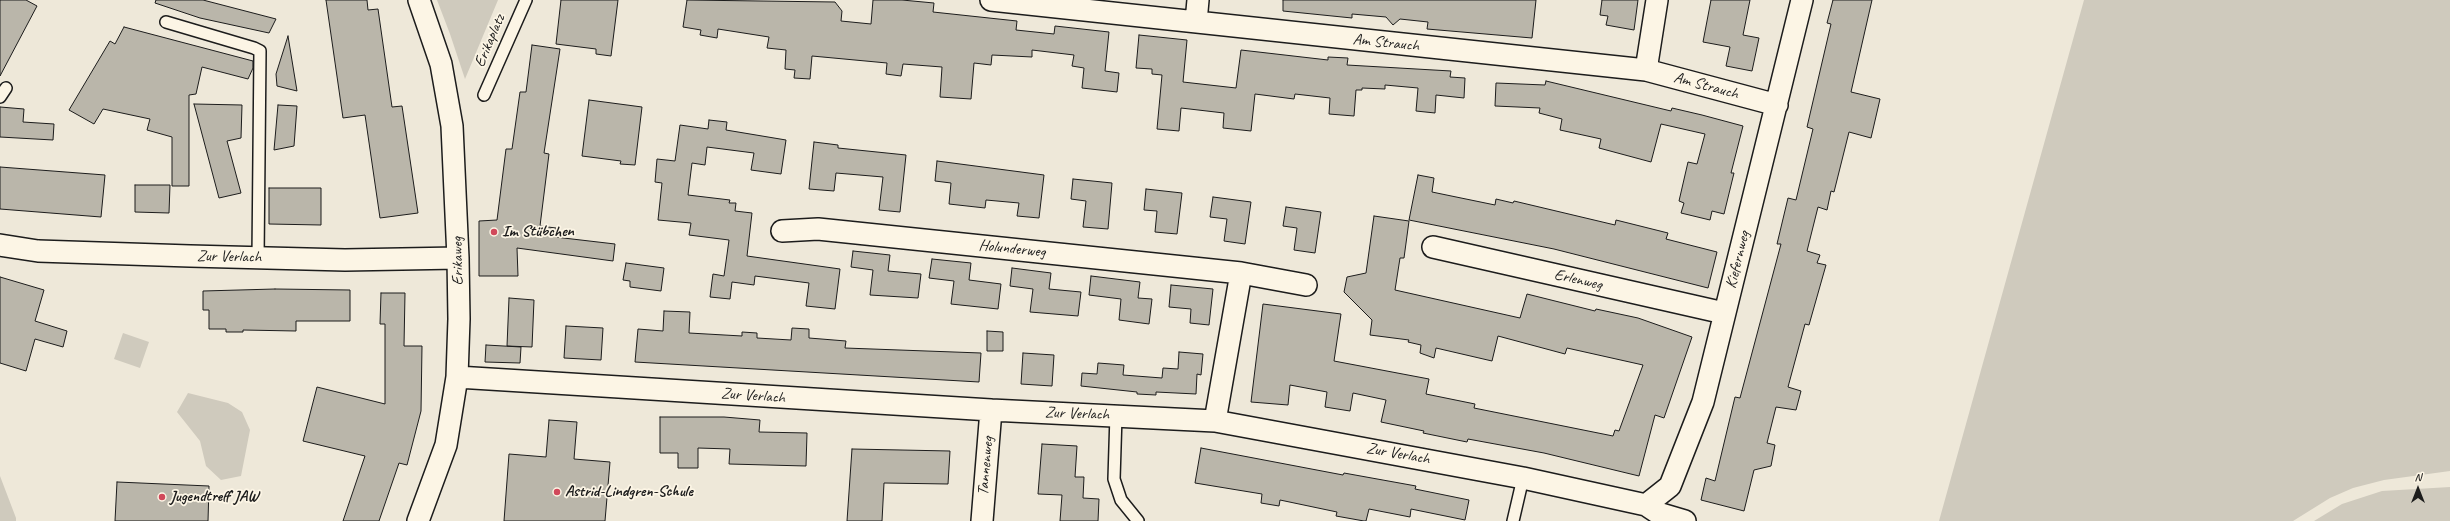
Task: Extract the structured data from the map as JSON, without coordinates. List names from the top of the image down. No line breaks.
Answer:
{"streets":{"street":["Am Strauch","Holunderweg","Zur Verlach","Kiefernweg","Erikaweg","Erlenweg","Tannenweg"],"lane":["Erikaplatz"]},"crossings":[["Am Strauch","Kiefernweg"],["Zur Verlach","Kiefernweg"],["Zur Verlach","Erikaweg"],["Zur Verlach","Tannenweg"],["Kiefernweg","Erlenweg"]],"places":["Im Stübchen","Astrid-Lindgren-Schule","Jugendtreff JAW"],"north":"top"}
